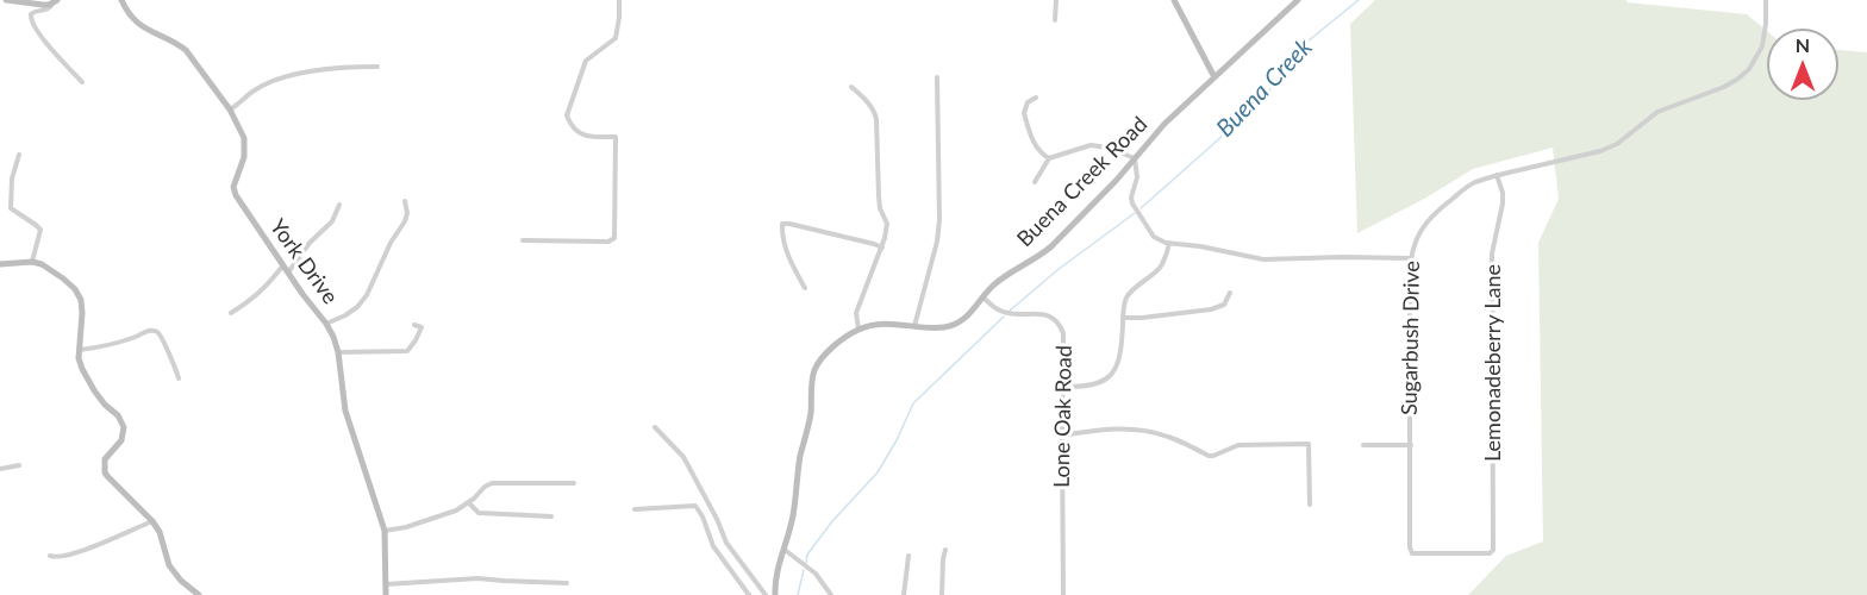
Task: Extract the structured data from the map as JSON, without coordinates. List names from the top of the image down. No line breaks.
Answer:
{"streets":{"street":["Buena Creek Road","York Drive","Sugarbush Drive","Lemonadeberry Lane","Lone Oak Road"]},"crossings":[["Buena Creek Road","Lone Oak Road"],["Sugarbush Drive","Lemonadeberry Lane"]],"water":["Buena Creek"],"north":"top"}
